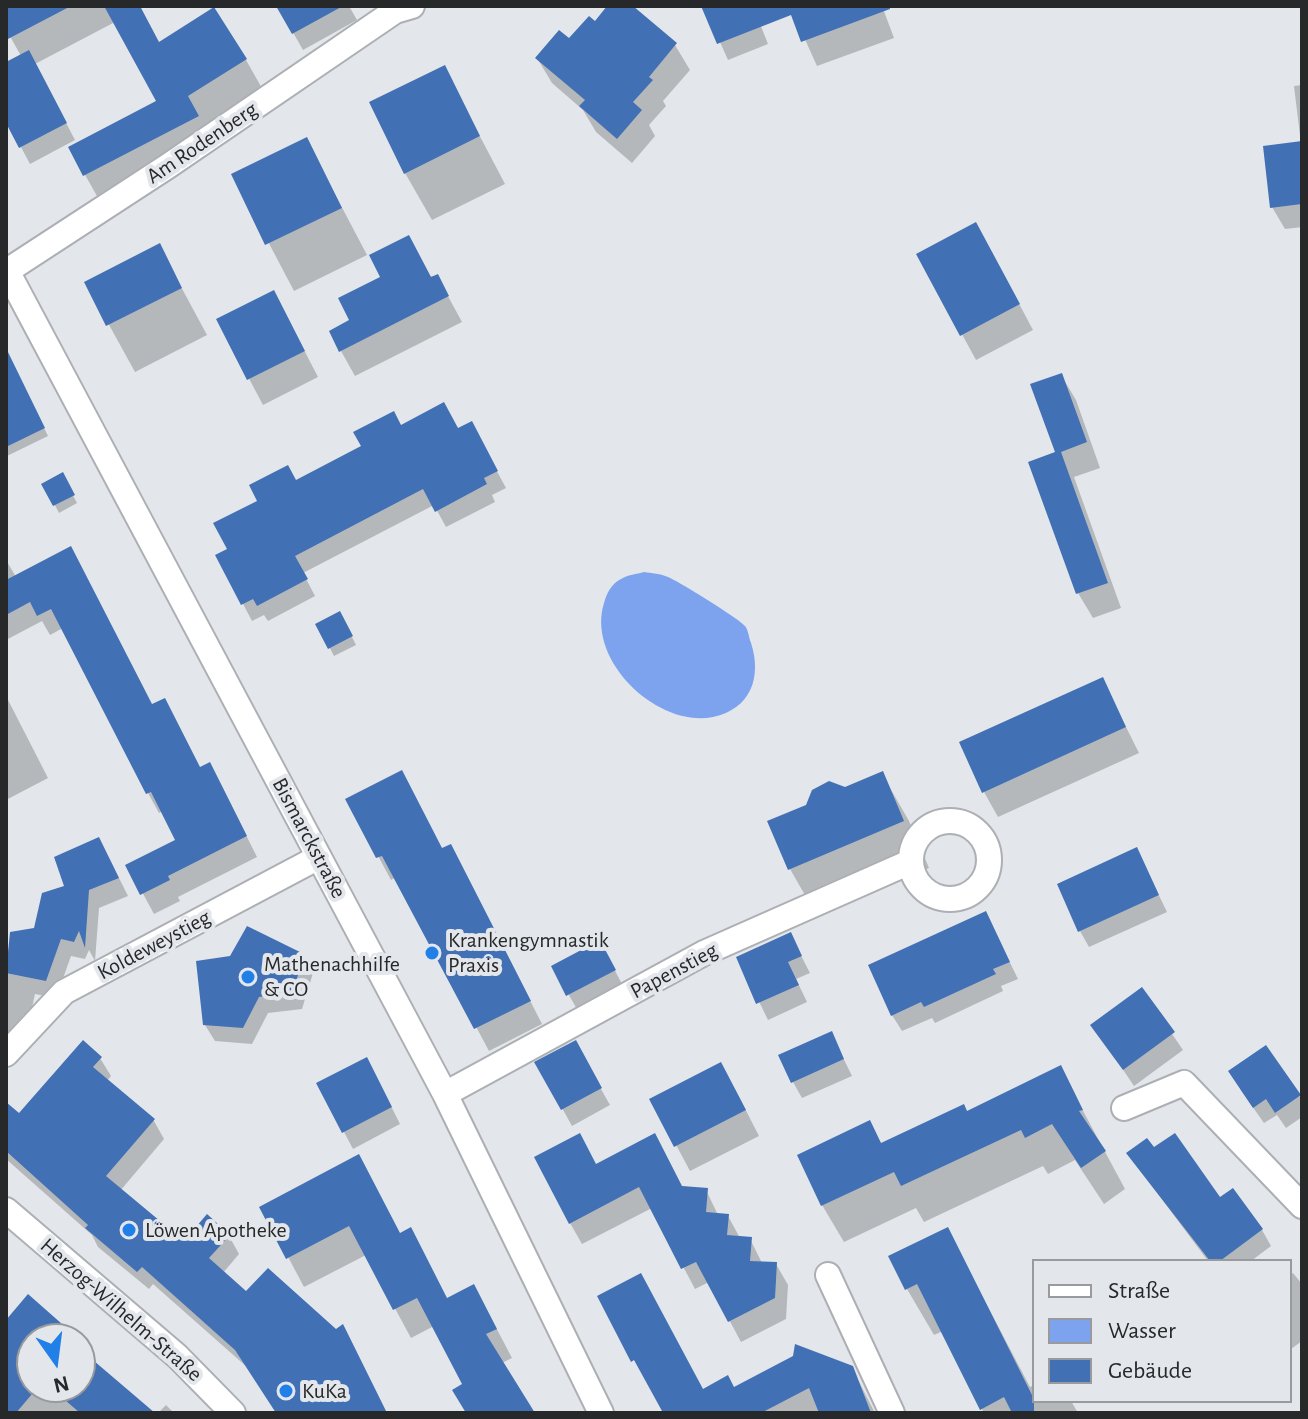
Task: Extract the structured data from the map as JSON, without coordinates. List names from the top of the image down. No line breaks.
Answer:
{"streets":{"street":["Am Rodenberg","Bismarckstraße","Koldeweystieg","Papenstieg","Herzog-Wilhelm-Straße"]},"crossings":[["Am Rodenberg","Bismarckstraße"],["Bismarckstraße","Koldeweystieg"],["Bismarckstraße","Papenstieg"]],"places":["Krankengymnastik Praxis","Mathenachhilfe & CO","Löwen Apotheke","KuKa"],"legend":["Straße","Wasser","Gebäude"],"north":"bottom"}
